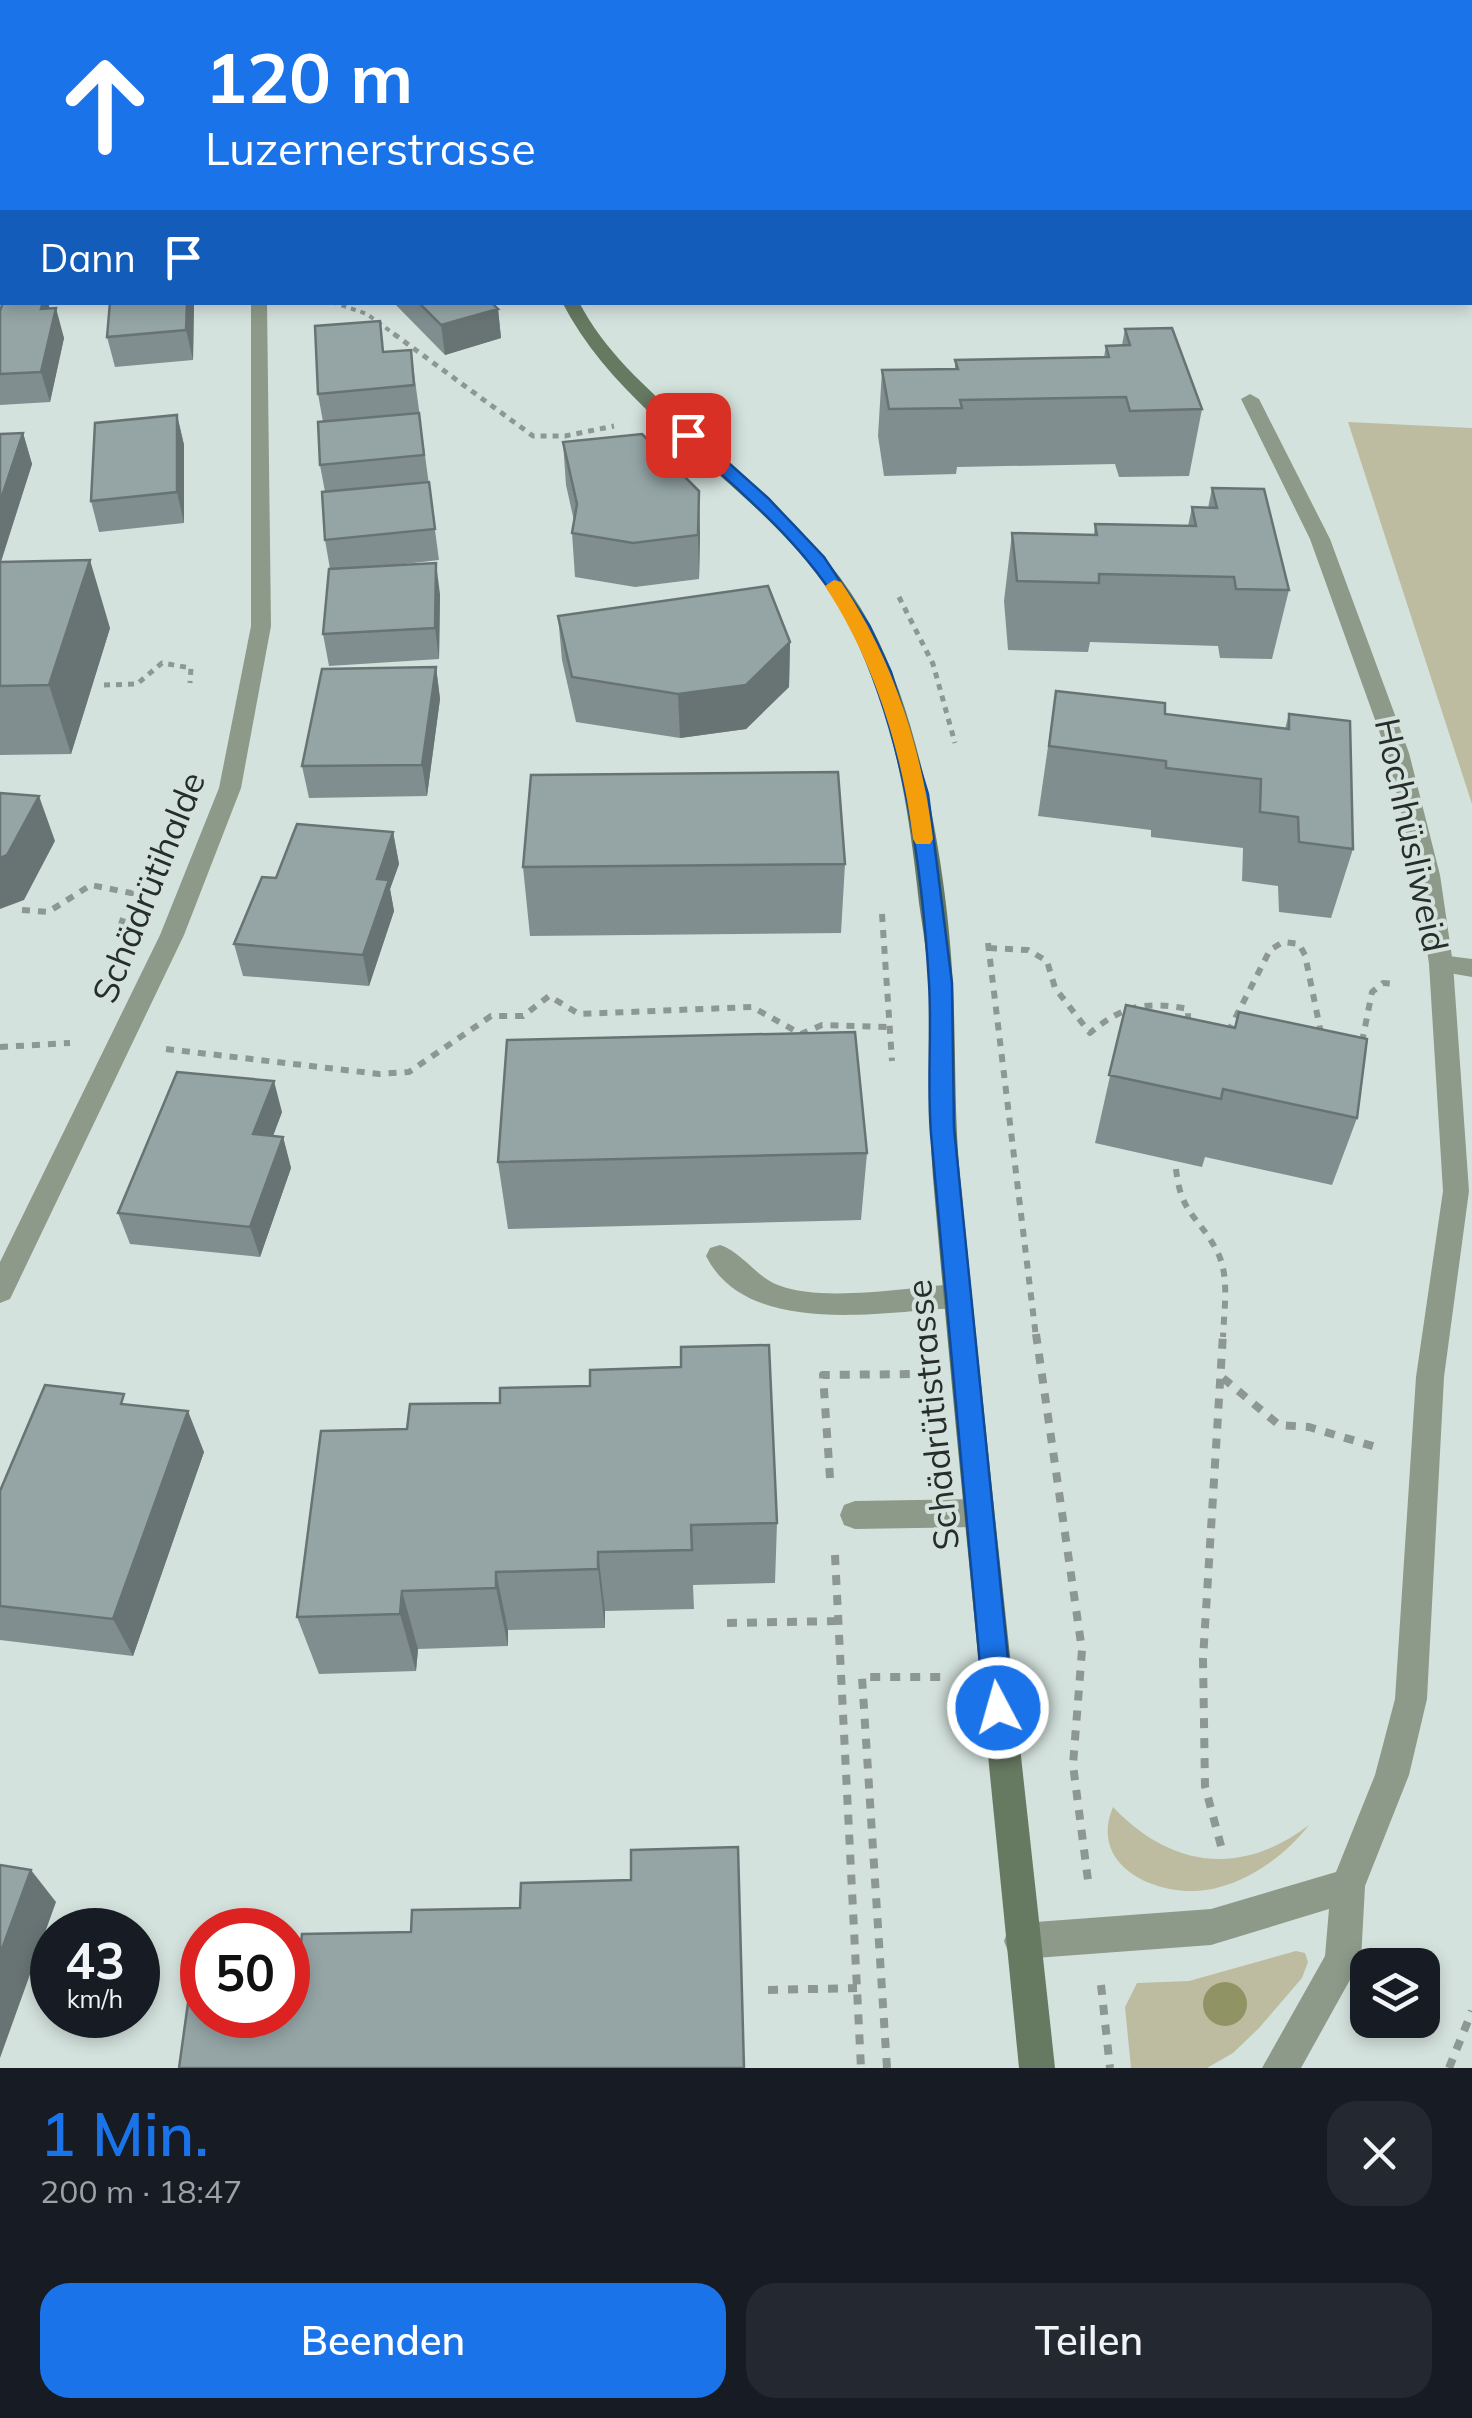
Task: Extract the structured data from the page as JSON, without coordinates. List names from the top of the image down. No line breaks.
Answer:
{"streets":{"main road":["Schädrütistrasse"],"street":["Hochhüsliweid","Schädrütihalde"]},"page":{"turn":["120 m","Luzernerstrasse"],"then":"Dann","speed":"43 km/h","limit":"50","heading":["1 Min.","200 m · 18:47"],"buttons":["Beenden","Teilen"]}}
